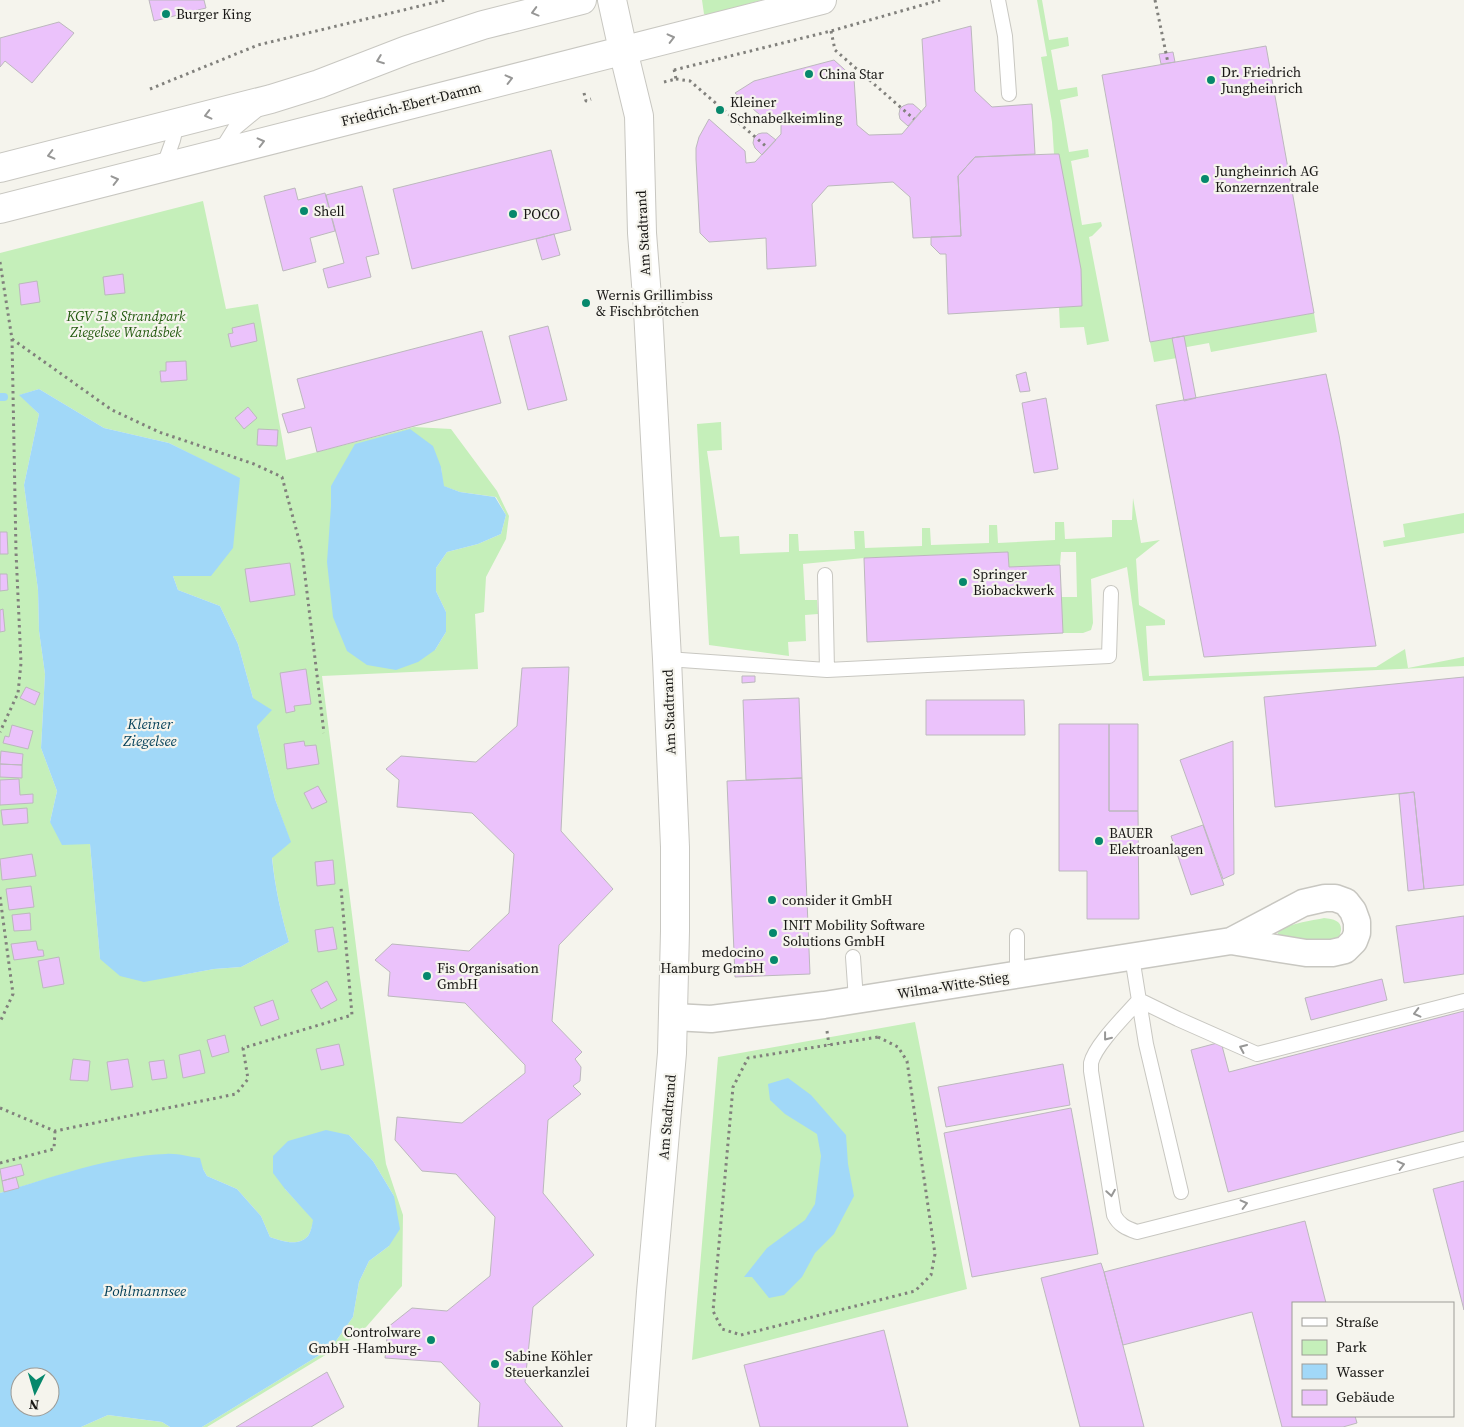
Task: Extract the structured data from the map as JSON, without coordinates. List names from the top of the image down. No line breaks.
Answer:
{"streets":{"main road":["Friedrich-Ebert-Damm","Am Stadtrand"],"street":["Wilma-Witte-Stieg"]},"crossings":[["Friedrich-Ebert-Damm","Am Stadtrand"],["Am Stadtrand","Wilma-Witte-Stieg"]],"water":["Kleiner Ziegelsee","Pohlmannsee"],"parks":["KGV 518 Strandpark Ziegelsee Wandsbek"],"places":["Burger King","China Star","Dr. Friedrich Jungheinrich","Kleiner Schnabelkeimling","Jungheinrich AG Konzernzentrale","Shell","POCO","Wernis Grillimbiss & Fischbrötchen","Springer Biobackwerk","BAUER Elektroanlagen","consider it GmbH","INIT Mobility Software Solutions GmbH","medocino Hamburg GmbH","Fis Organisation GmbH","Controlware GmbH -Hamburg-","Sabine Köhler Steuerkanzlei"],"legend":["Straße","Park","Wasser","Gebäude"],"north":"bottom"}
